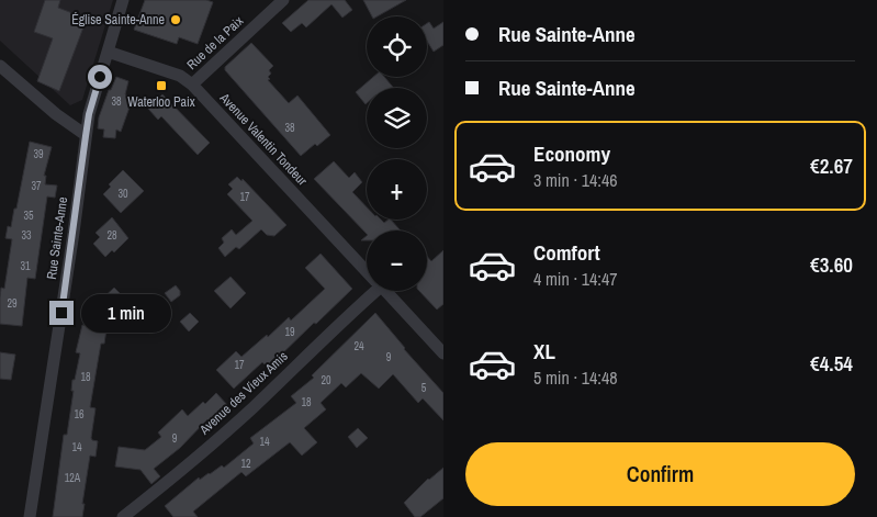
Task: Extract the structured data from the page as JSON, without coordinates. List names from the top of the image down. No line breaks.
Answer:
{"streets":{"street":["Rue de la Paix","Avenue Valentin Tondeur","Rue Sainte-Anne","Avenue des Vieux Amis"]},"crossings":[["Rue de la Paix","Avenue Valentin Tondeur"],["Avenue Valentin Tondeur","Rue Sainte-Anne"]],"places":{"other":["Église Sainte-Anne"],"transit":["Waterloo Paix"]},"house_numbers":["38","38","39","37","30","17","35","33","28","31","29","19","24","9","17","18","20","5","18","16","9","14","14","12","12A"],"page":{"banner":["Rue Sainte-Anne","Rue Sainte-Anne"],"map_buttons":["+","−"],"list":[{"name":"Economy","note":"3 min · 14:46","value":"€2.67"},{"name":"Comfort","note":"4 min · 14:47","value":"€3.60"},{"name":"XL","note":"5 min · 14:48","value":"€4.54"}],"bubble":"1 min","buttons":"Confirm"}}
